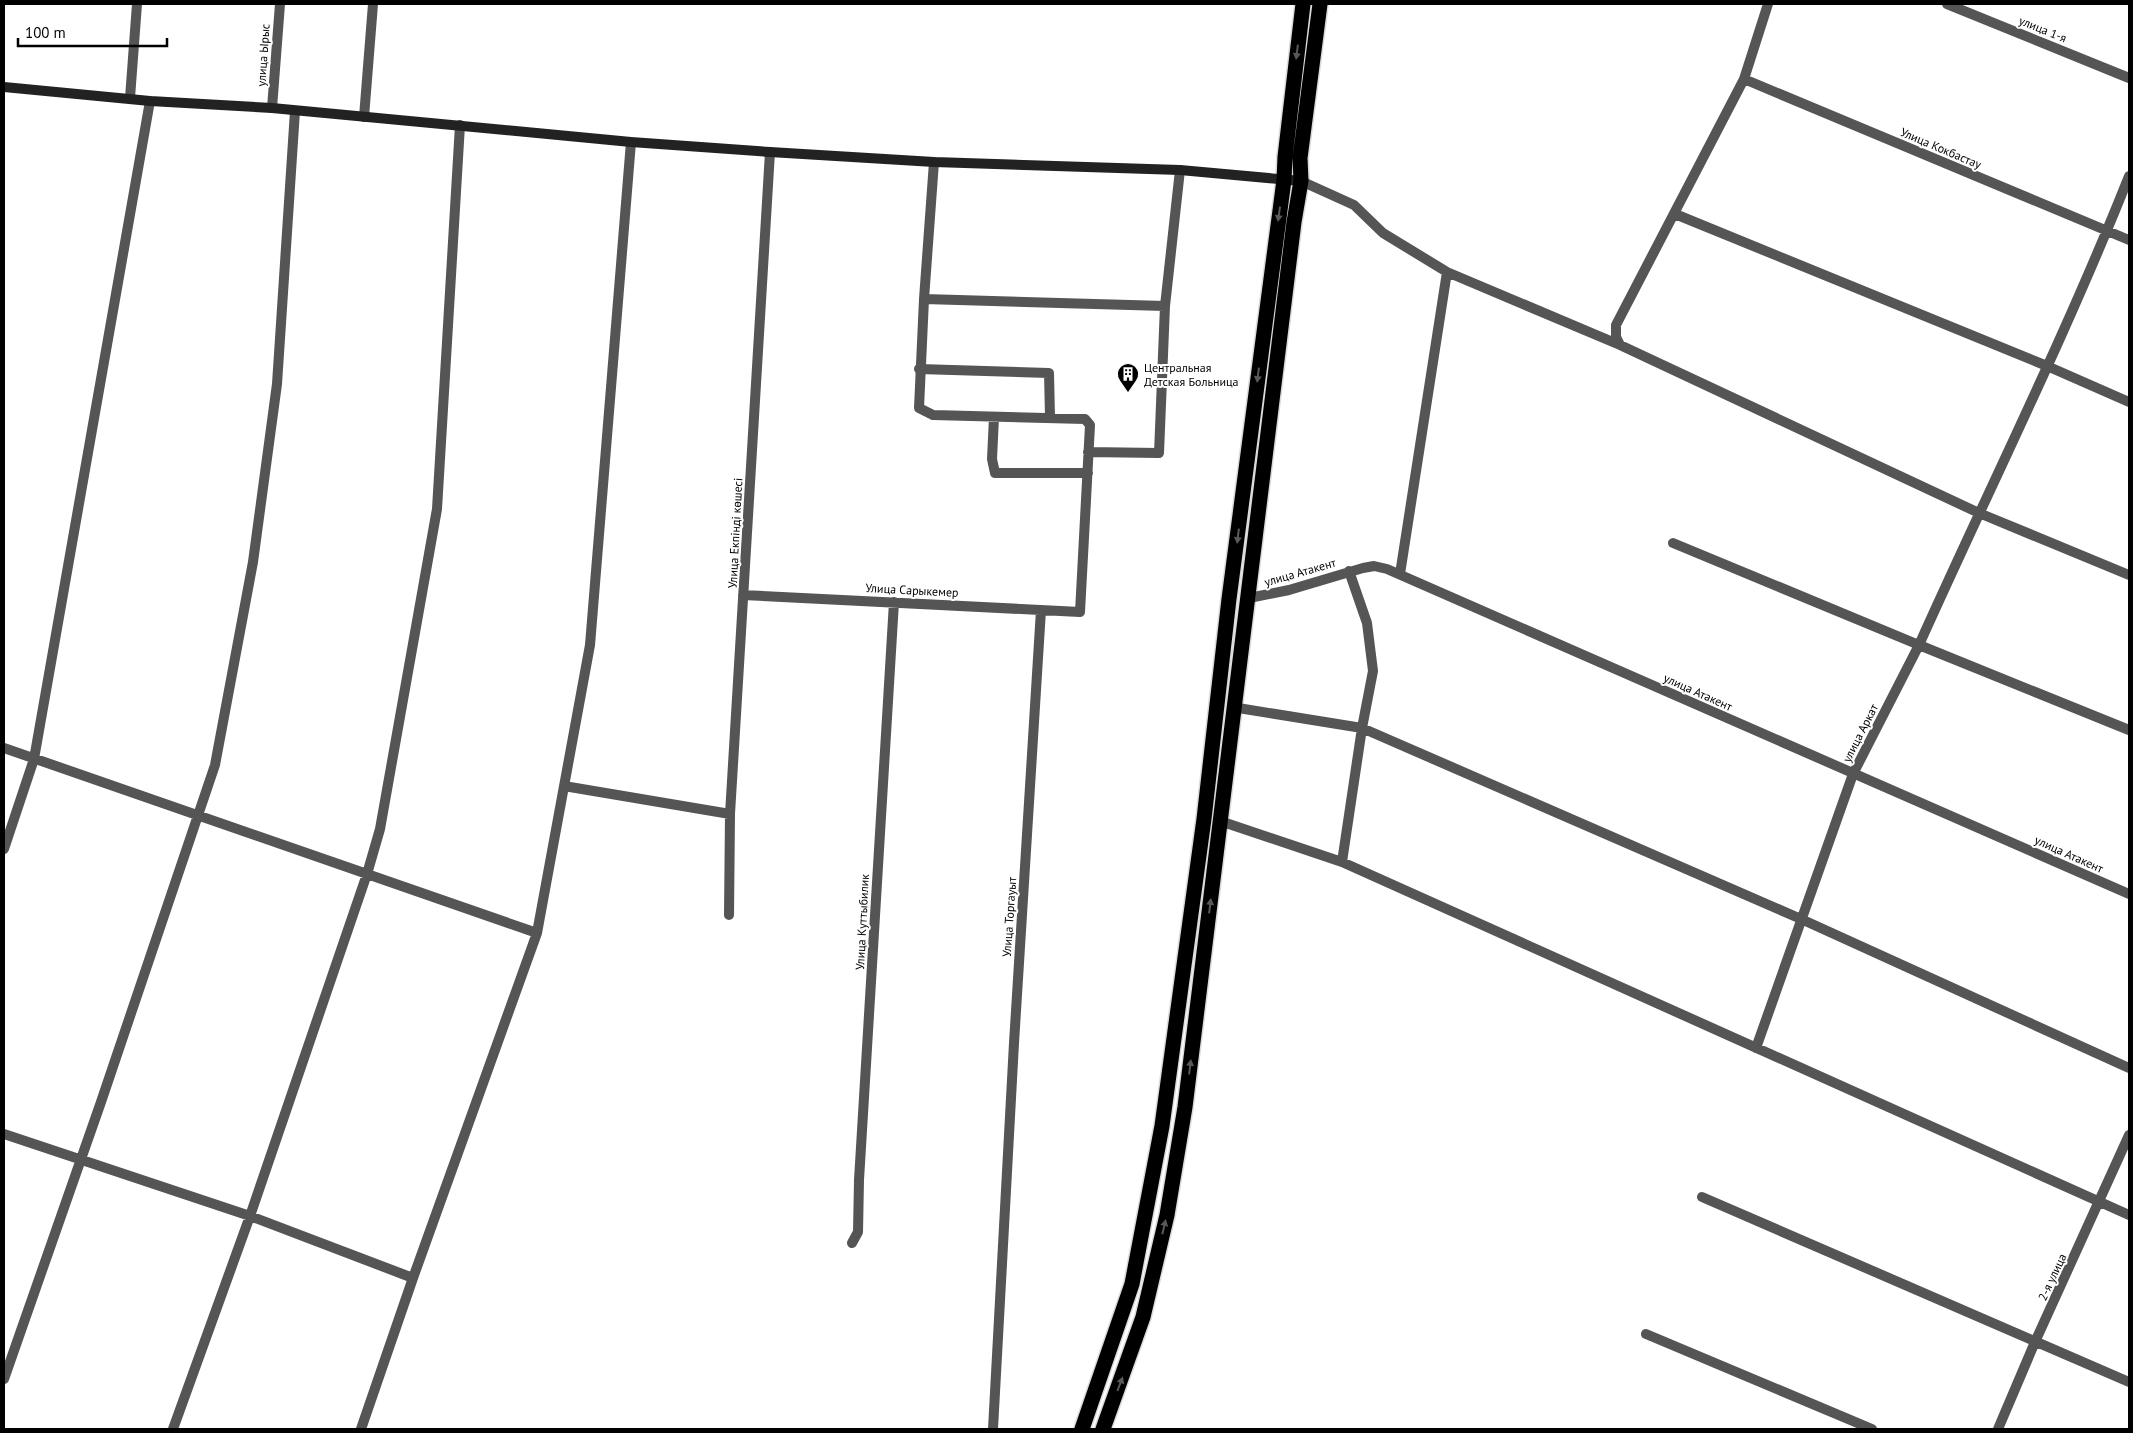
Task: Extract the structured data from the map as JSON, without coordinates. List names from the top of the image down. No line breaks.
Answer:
{"streets":{"street":["улица 1-я","улица Ырыс","Улица Кокбастау","Улица Екпінді көшесі","улица Атакент","Улица Сарыкемер","улица Аркат","Улица Торгауыт","Улица Куттыбилик","2-я улица"]},"crossings":[["Улица Кокбастау","улица Аркат"],["Улица Екпінді көшесі","Улица Сарыкемер"],["улица Атакент","улица Аркат"],["Улица Сарыкемер","Улица Торгауыт"],["Улица Сарыкемер","Улица Куттыбилик"]],"places":{"building":["Центральная Детская Больница"]},"scale_bar":"100 m"}
